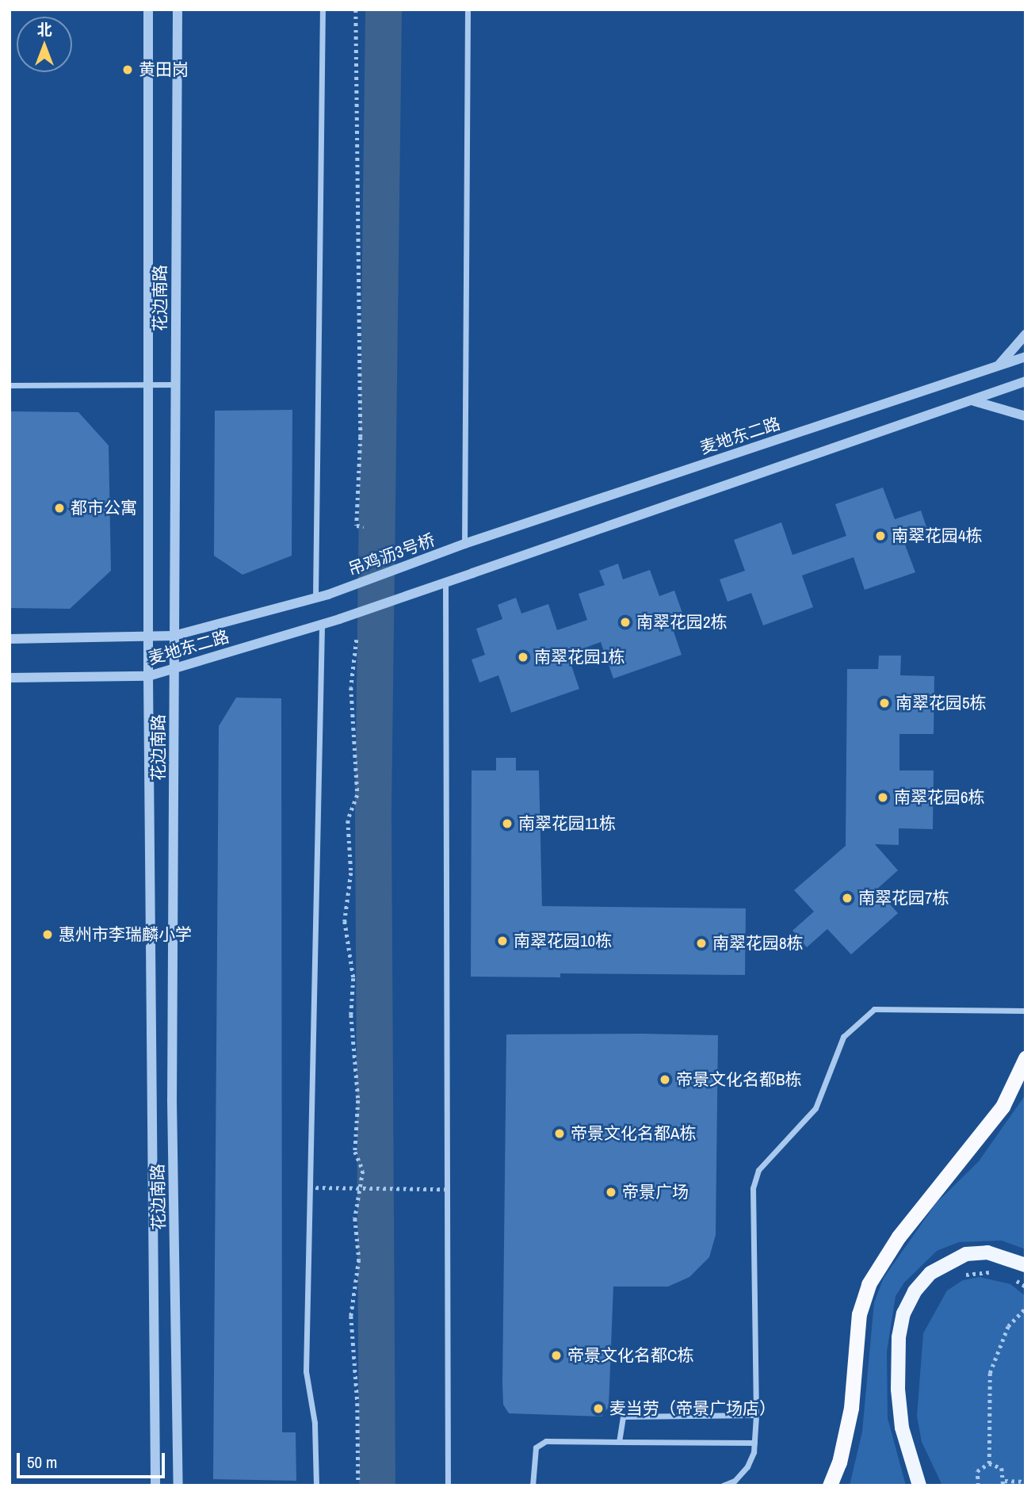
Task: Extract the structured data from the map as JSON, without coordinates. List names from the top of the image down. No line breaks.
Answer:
{"streets":{"street":["花边南路","麦地东二路","吊鸡沥3号桥"]},"crossings":[["花边南路","麦地东二路"],["麦地东二路","吊鸡沥3号桥"]],"places":["黄田岗","都市公寓","南翠花园4栋","南翠花园2栋","南翠花园1栋","南翠花园5栋","南翠花园6栋","南翠花园11栋","南翠花园7栋","惠州市李瑞麟小学","南翠花园10栋","南翠花园8栋","帝景文化名都B栋","帝景文化名都A栋","帝景广场","帝景文化名都C栋","麦当劳（帝景广场店）"],"scale_bar":"50 m","north":"top"}
